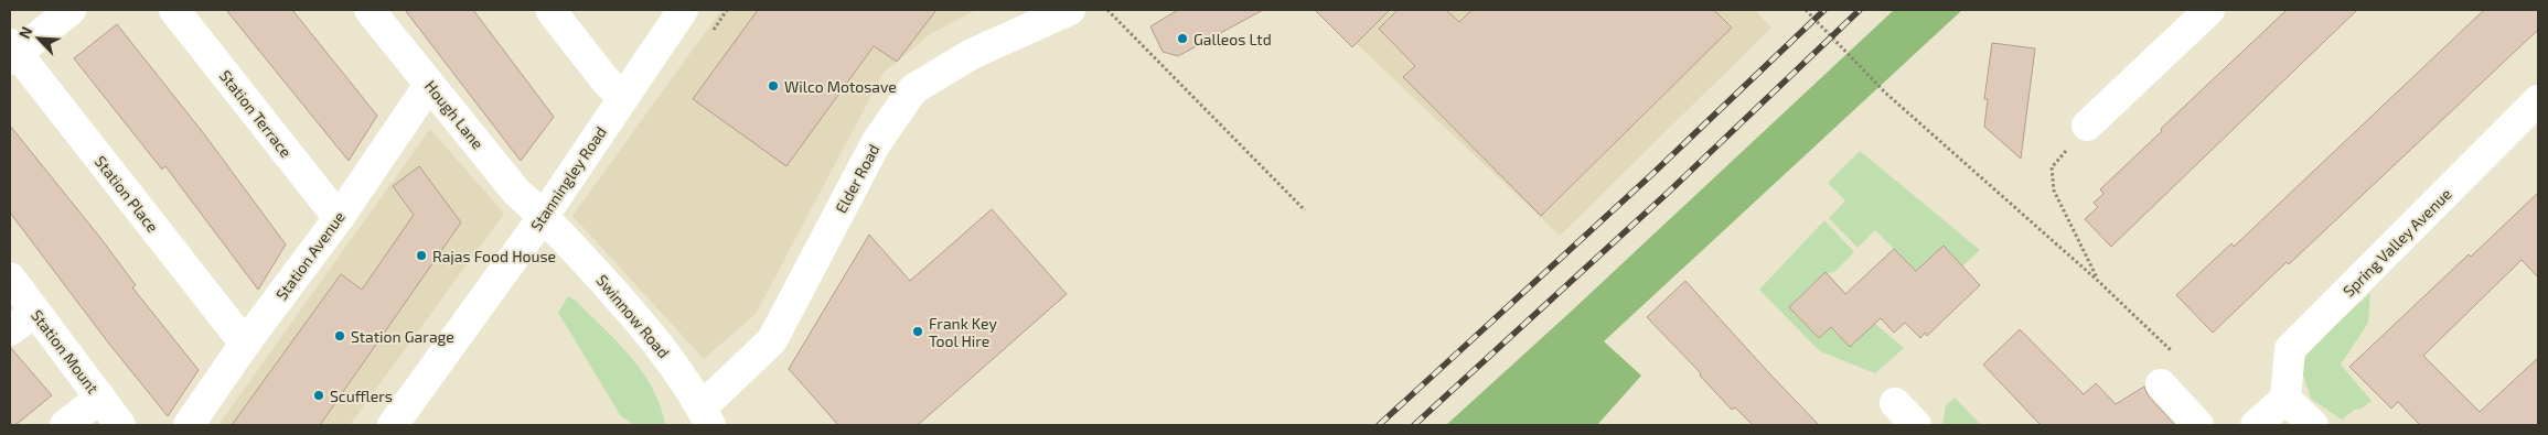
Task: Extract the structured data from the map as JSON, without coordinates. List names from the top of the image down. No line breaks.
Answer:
{"streets":{"street":["Station Terrace","Hough Lane","Stanningley Road","Elder Road","Station Place","Spring Valley Avenue","Station Avenue","Swinnow Road","Station Mount"]},"crossings":[["Station Terrace","Station Avenue"],["Hough Lane","Stanningley Road"],["Hough Lane","Station Avenue"],["Hough Lane","Swinnow Road"],["Stanningley Road","Swinnow Road"],["Elder Road","Swinnow Road"],["Station Place","Station Avenue"]],"places":["Galleos Ltd","Wilco Motosave","Rajas Food House","Frank Key Tool Hire","Station Garage","Scufflers"],"north":"top left"}
